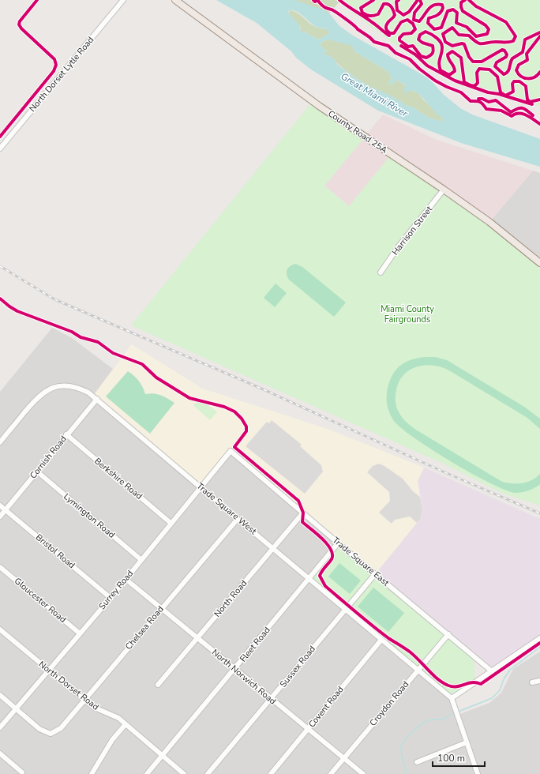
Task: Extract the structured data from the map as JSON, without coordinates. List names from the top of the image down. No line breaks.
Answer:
{"streets":{"main road":["County Road 25A"],"street":["North Dorset Lytle Road","Harrison Street","Cornish Road","Berkshire Road","Trade Square West","Lymington Road","Bristol Road","Trade Square East","Surrey Road","North Road","Gloucester Road","Chelsea Road","Fleet Road","Sussex Road","North Norwich Road","North Dorset Road","Croydon Road","Covent Road"]},"crossings":[["County Road 25A","Harrison Street"],["Cornish Road","Berkshire Road"],["Cornish Road","Trade Square West"],["Cornish Road","Lymington Road"],["Cornish Road","Bristol Road"],["Berkshire Road","Surrey Road"],["Trade Square West","Surrey Road"],["Trade Square West","North Road"],["Trade Square West","Chelsea Road"],["Trade Square West","Fleet Road"],["Trade Square West","Sussex Road"],["Trade Square West","Croydon Road"],["Trade Square West","Covent Road"],["Lymington Road","Surrey Road"],["Bristol Road","Surrey Road"],["Trade Square East","Surrey Road"],["Trade Square East","North Road"],["Trade Square East","Fleet Road"],["Trade Square East","Sussex Road"],["Trade Square East","Croydon Road"],["Surrey Road","Gloucester Road"],["Surrey Road","Chelsea Road"],["Surrey Road","North Norwich Road"],["Surrey Road","North Dorset Road"],["North Road","North Norwich Road"],["Chelsea Road","North Norwich Road"],["Chelsea Road","North Dorset Road"],["Fleet Road","North Norwich Road"],["Fleet Road","North Dorset Road"],["Sussex Road","North Norwich Road"],["North Norwich Road","Croydon Road"],["North Norwich Road","Covent Road"]],"water":["Great Miami River"],"parks":["Miami County Fairgrounds"],"scale_bar":"100 m"}
